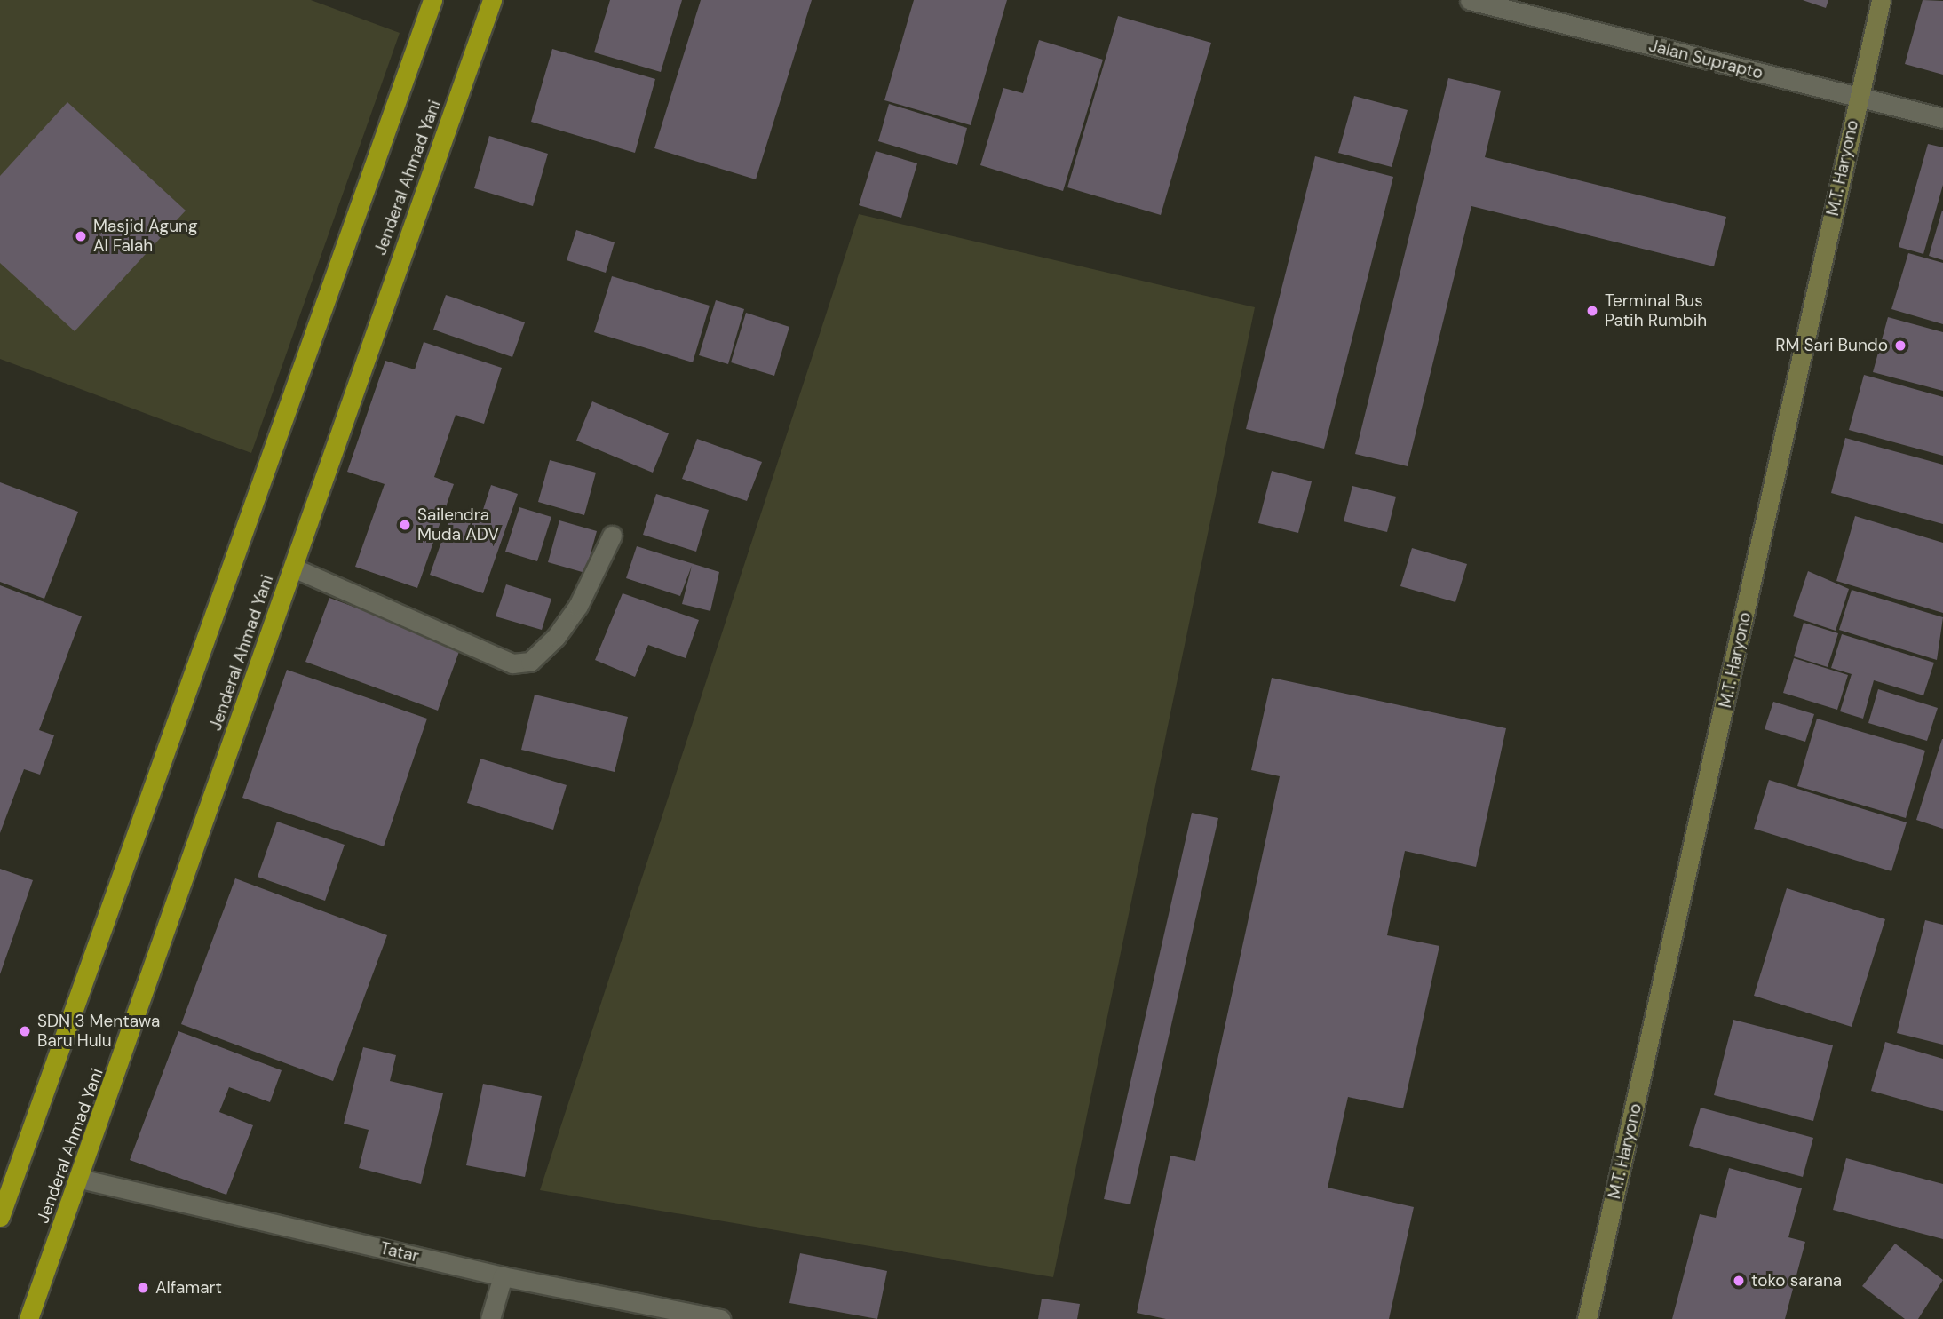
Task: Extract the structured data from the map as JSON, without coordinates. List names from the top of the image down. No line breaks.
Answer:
{"streets":{"highway":["Jenderal Ahmad Yani"],"street":["Jalan Suprapto","M.T. Haryono","Tatar"]},"crossings":[["Jalan Suprapto","M.T. Haryono"],["Jenderal Ahmad Yani","Tatar"]],"places":["Masjid Agung Al Falah","Terminal Bus Patih Rumbih","RM Sari Bundo","Sailendra Muda ADV","SDN 3 Mentawa Baru Hulu","toko sarana","Alfamart"]}
